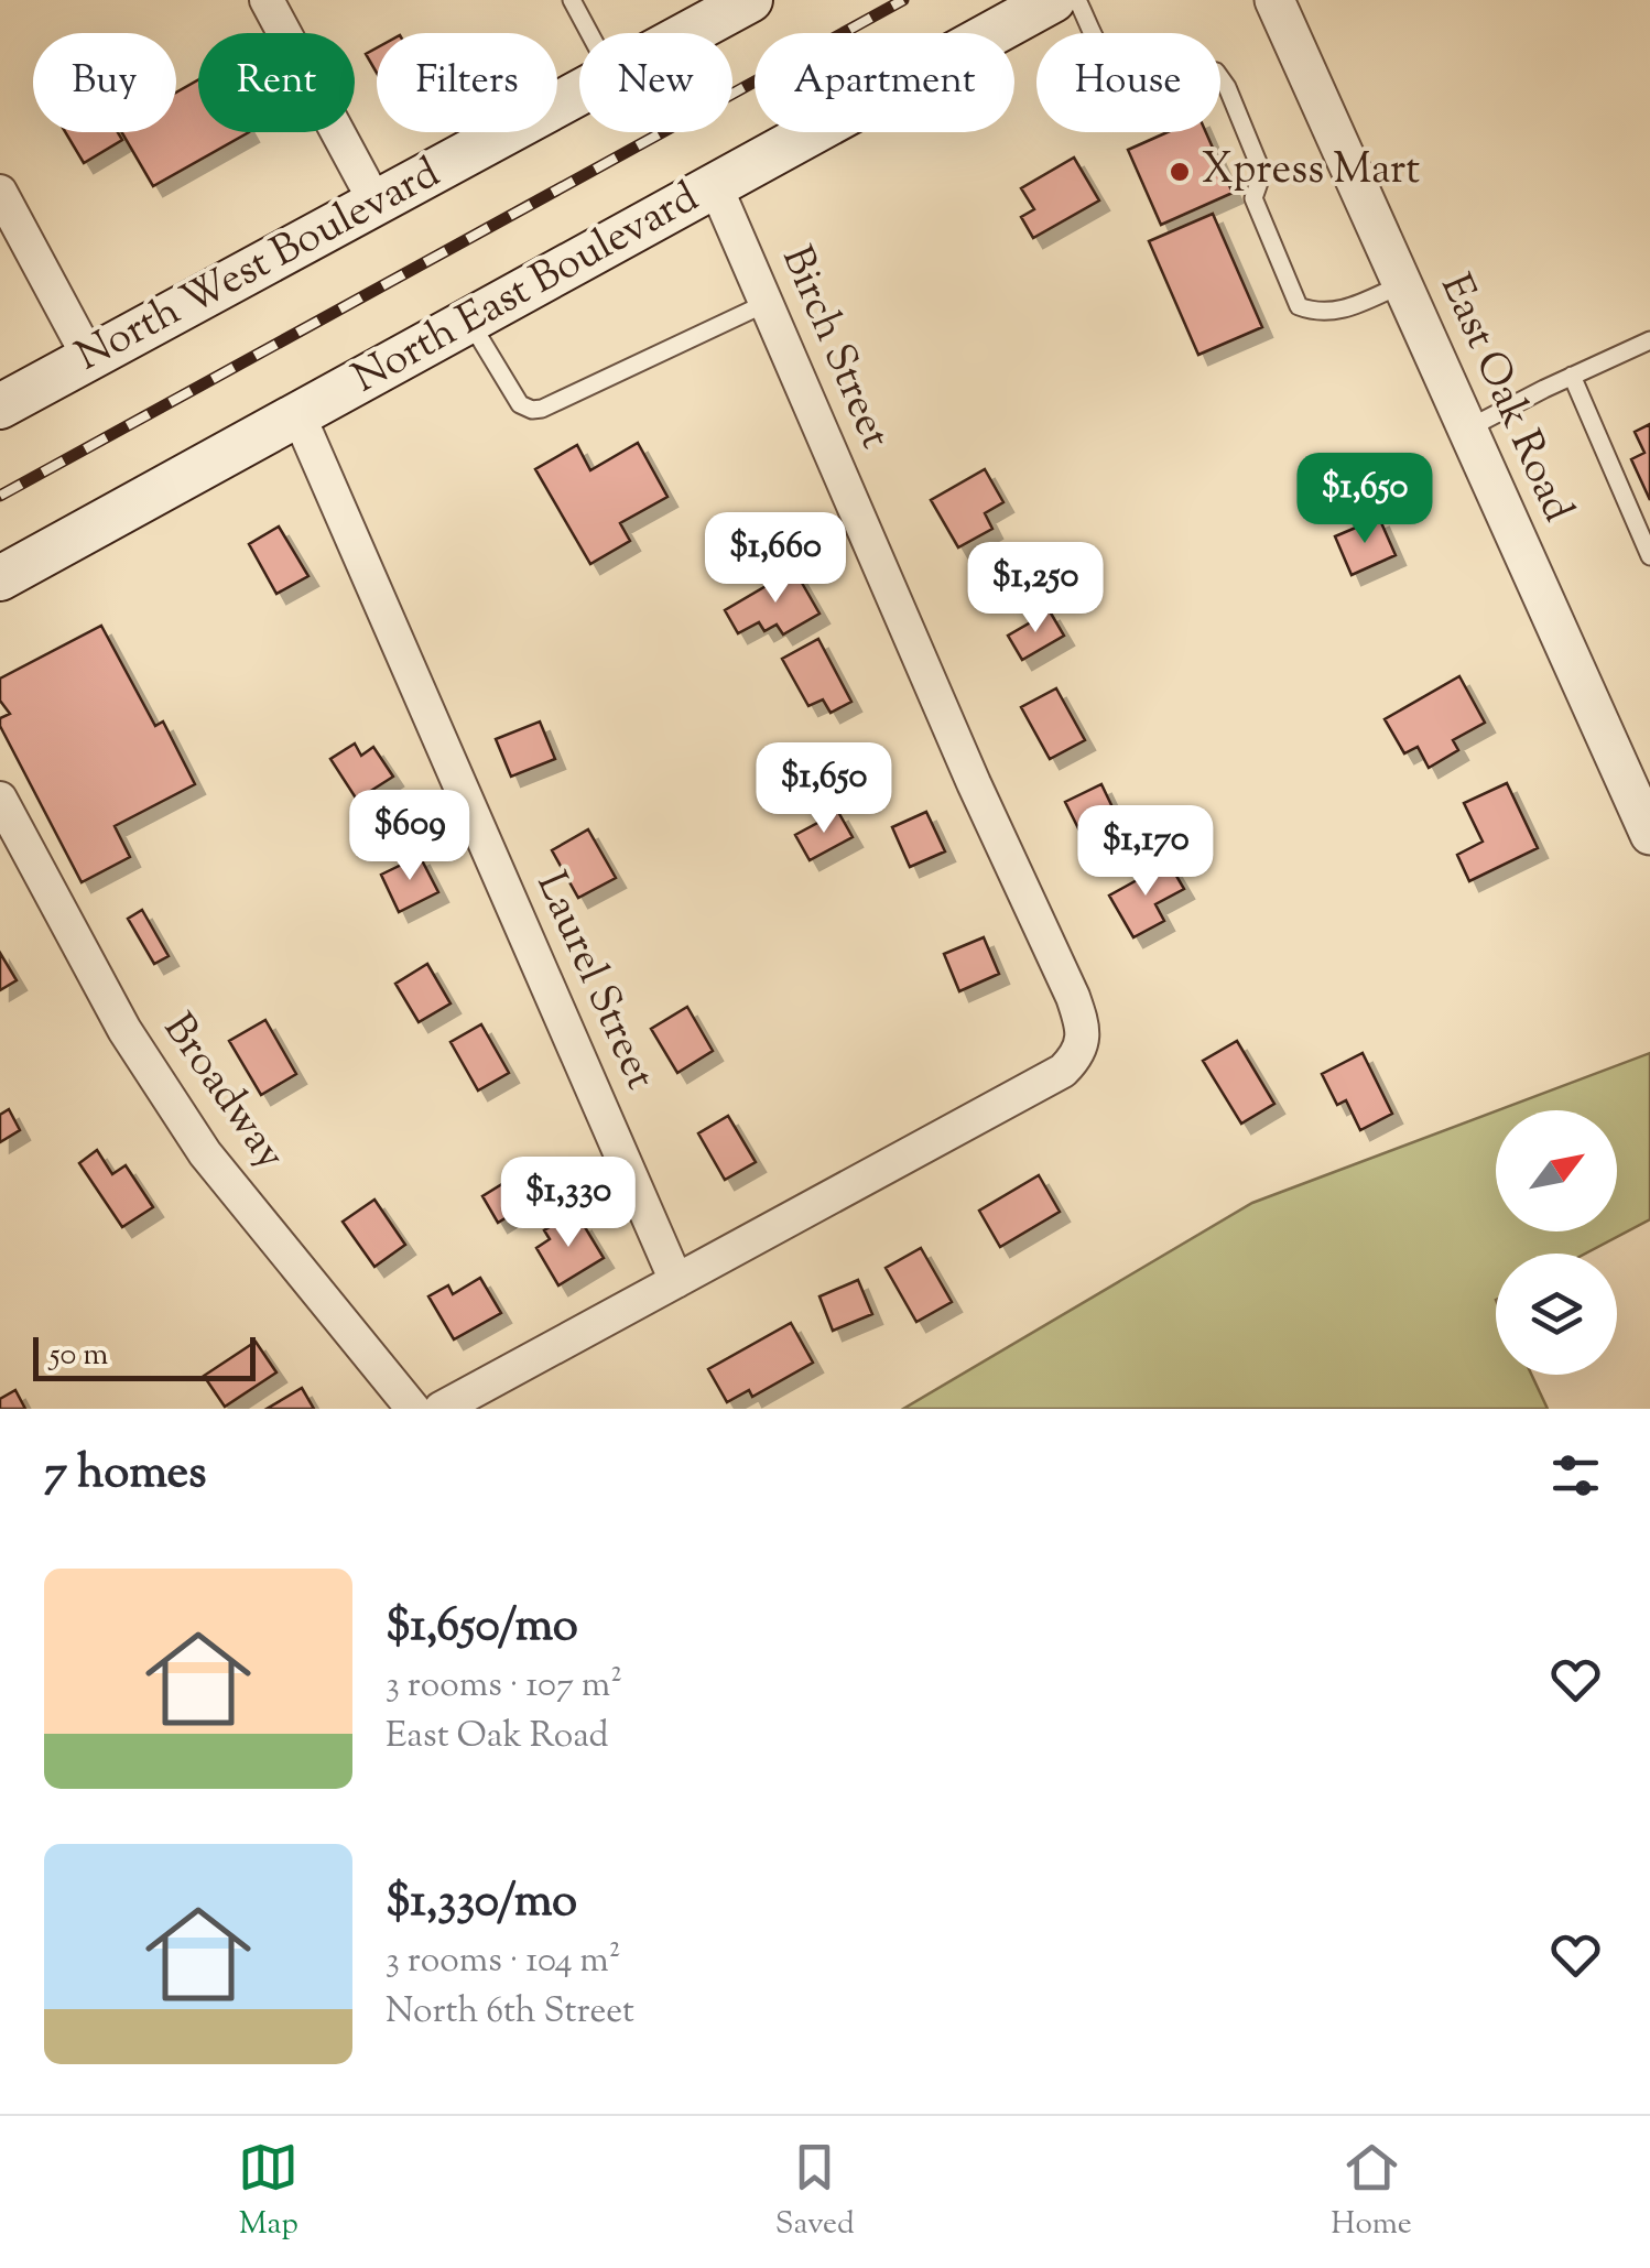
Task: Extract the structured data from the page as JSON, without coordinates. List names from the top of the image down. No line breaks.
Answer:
{"streets":{"main road":["North West Boulevard","North East Boulevard"],"street":["Birch Street","East Oak Road","Laurel Street","Broadway"]},"crossings":[["North East Boulevard","Birch Street"],["North East Boulevard","Laurel Street"],["Birch Street","Laurel Street"]],"places":["Xpress Mart"],"scale_bar":"50 m","north":"top right","page":{"chip":["Buy","Rent","Filters","New","Apartment","House"],"price":["$1,650","$1,660","$1,250","$1,650","$609","$1,170","$1,330"],"scale":"50 m","heading":"7 homes","list":[{"name":"$1,650/mo","note":"3 rooms · 107 m² · East Oak Road"},{"name":"$1,330/mo","note":"3 rooms · 104 m² · North 6th Street"}],"tabs":["Map","Saved","Home"]}}
